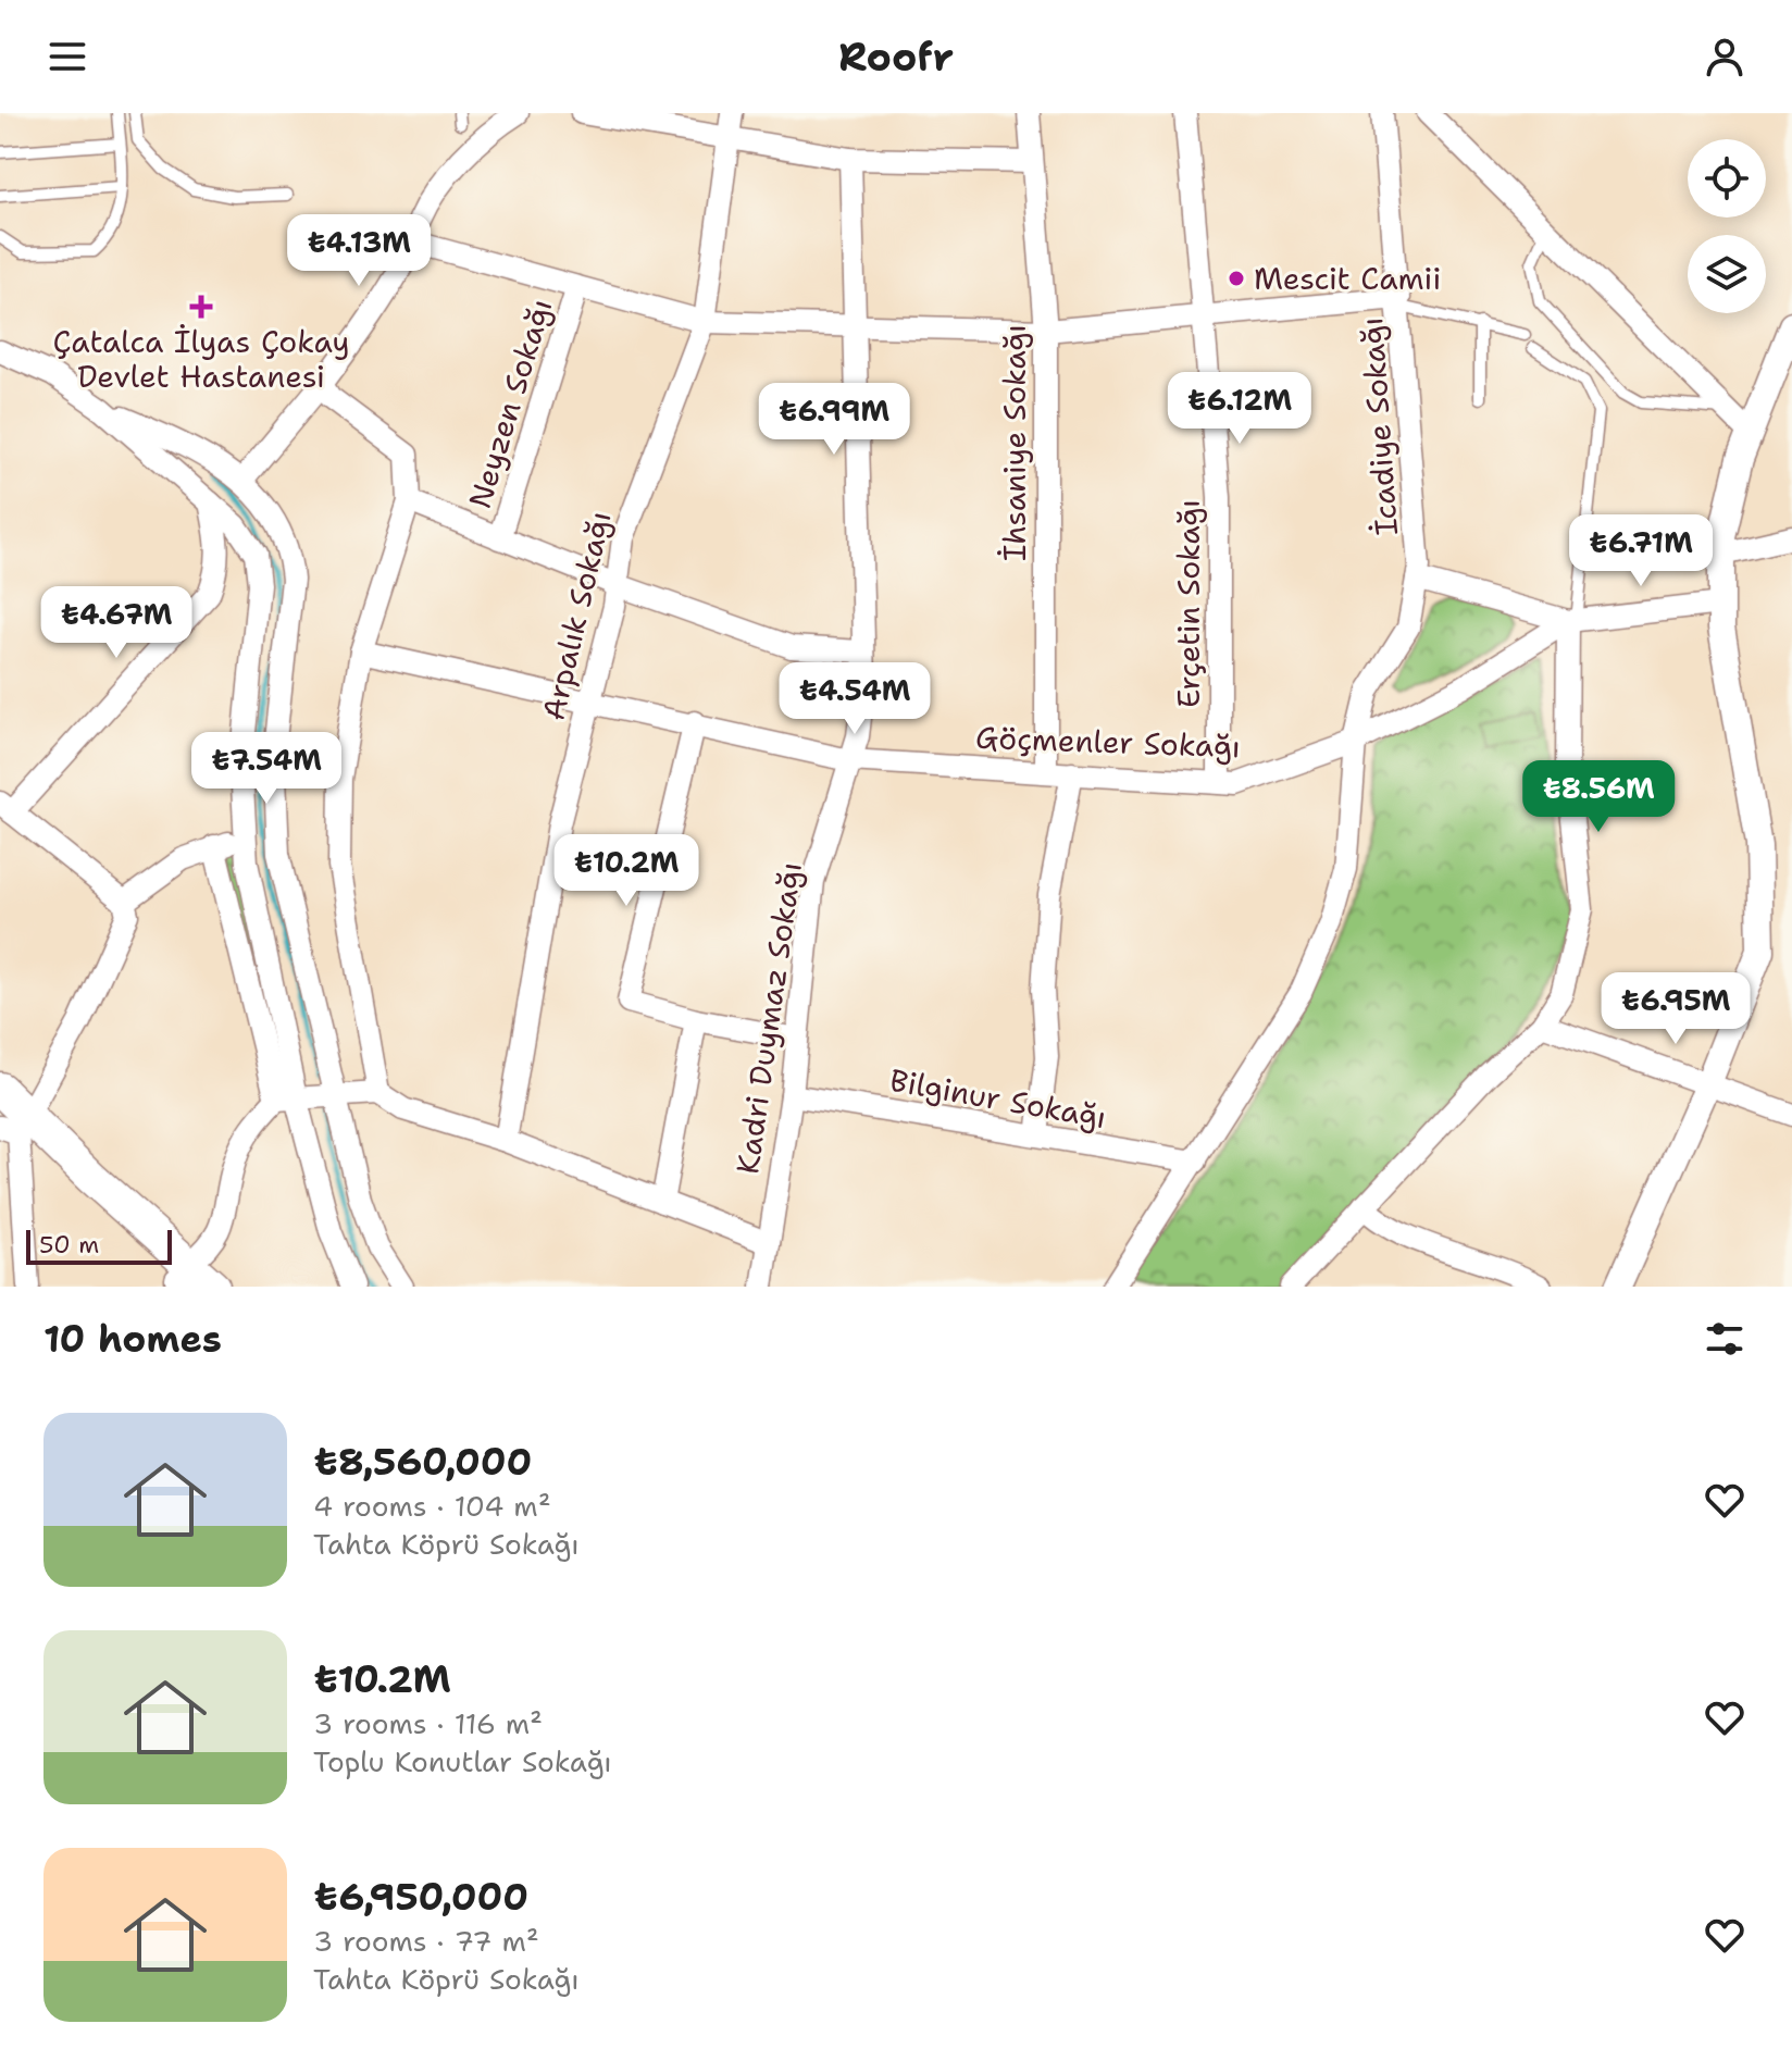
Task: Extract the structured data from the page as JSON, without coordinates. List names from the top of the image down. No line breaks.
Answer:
{"streets":{"street":["Neyzen Sokağı","İcadiye Sokağı","İhsaniye Sokağı","Erçetin Sokağı","Arpalık Sokağı","Göçmenler Sokağı","Kadri Duymaz Sokağı","Bilginur Sokağı"]},"crossings":[["İcadiye Sokağı","Göçmenler Sokağı"],["İcadiye Sokağı","Bilginur Sokağı"],["İhsaniye Sokağı","Göçmenler Sokağı"],["Erçetin Sokağı","Göçmenler Sokağı"],["Arpalık Sokağı","Göçmenler Sokağı"],["Göçmenler Sokağı","Kadri Duymaz Sokağı"],["Kadri Duymaz Sokağı","Bilginur Sokağı"]],"places":{"other":["Mescit Camii"],"health":["Çatalca İlyas Çokay Devlet Hastanesi"]},"scale_bar":"50 m","page":{"header":"Roofr","price":["₺4.13M","₺6.12M","₺6.99M","₺6.71M","₺4.67M","₺4.54M","₺7.54M","₺8.56M","₺10.2M","₺6.95M"],"scale":"50 m","heading":"10 homes","list":[{"name":"₺8,560,000","note":"4 rooms · 104 m² · Tahta Köprü Sokağı"},{"name":"₺10.2M","note":"3 rooms · 116 m² · Toplu Konutlar Sokağı"},{"name":"₺6,950,000","note":"3 rooms · 77 m² · Tahta Köprü Sokağı"}]}}
